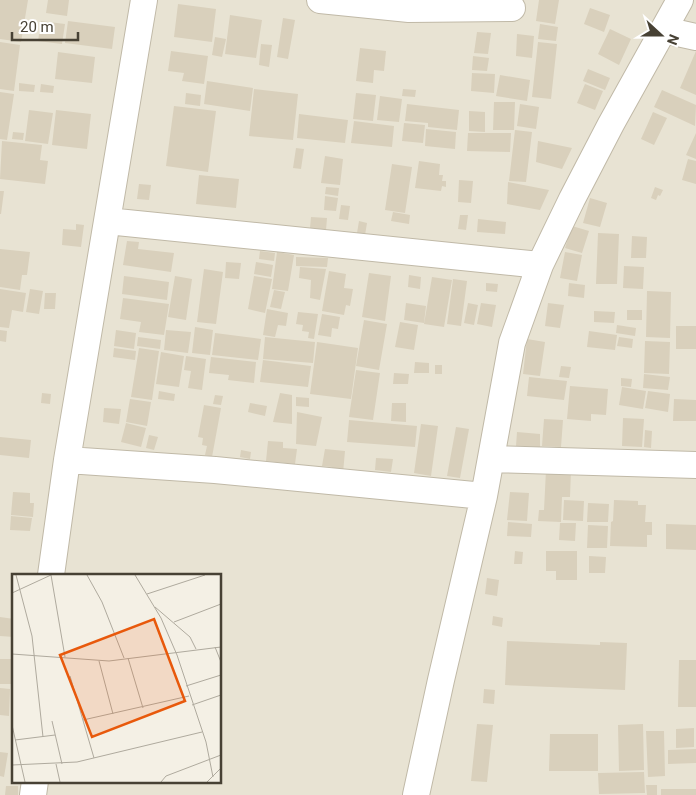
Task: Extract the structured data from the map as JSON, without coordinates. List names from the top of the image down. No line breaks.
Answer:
{"scale_bar":"20 m","north":"right"}
